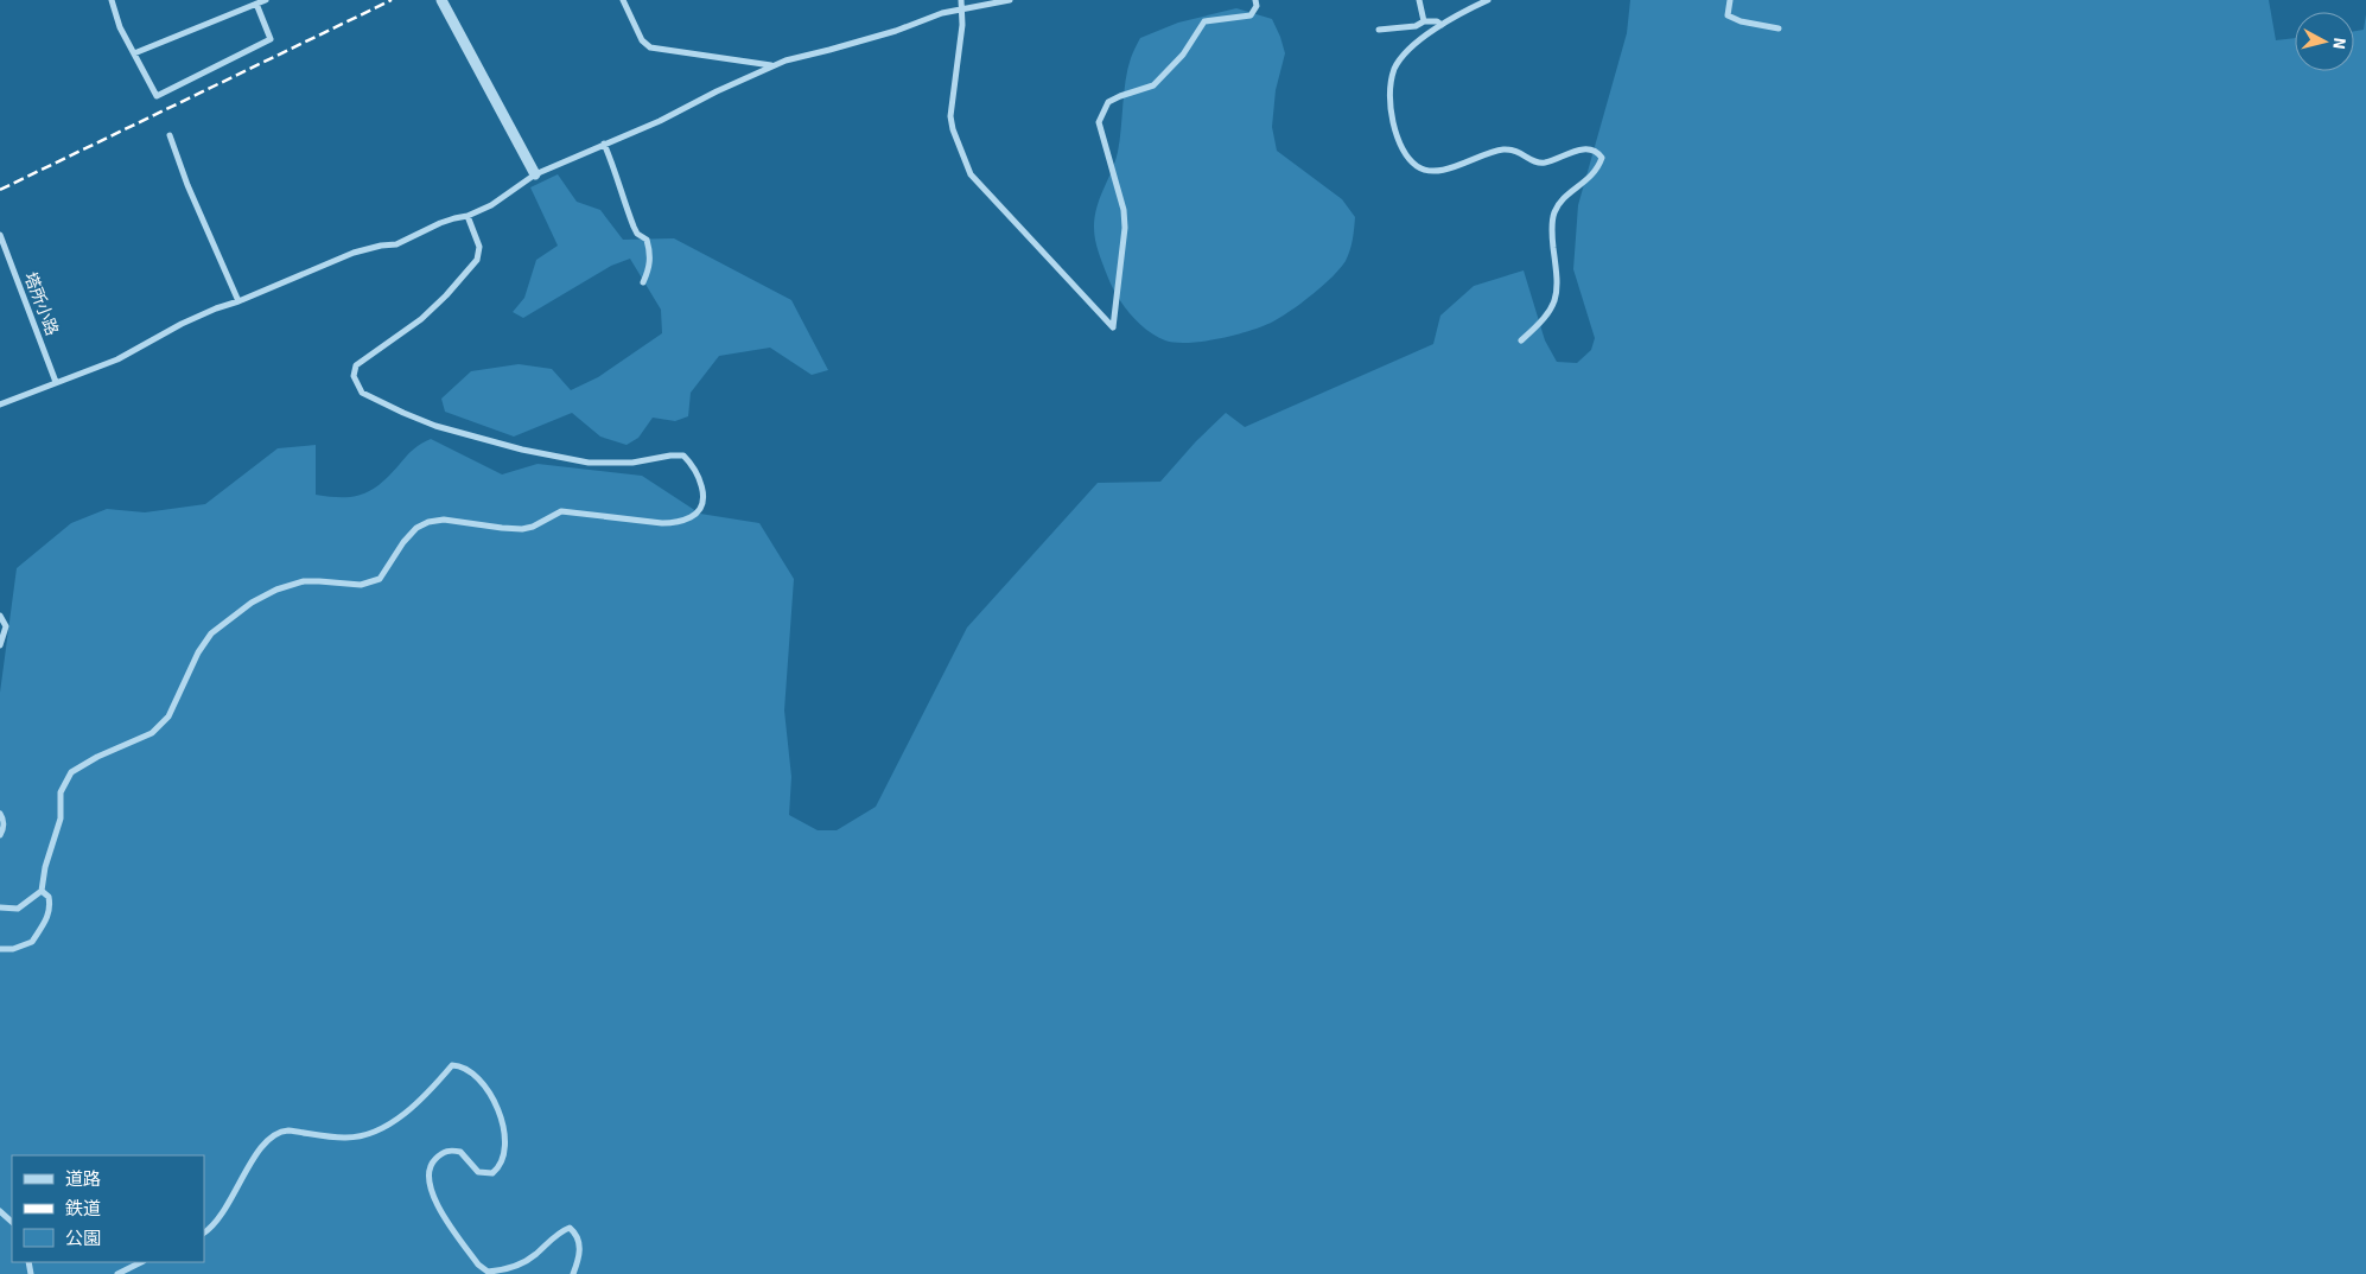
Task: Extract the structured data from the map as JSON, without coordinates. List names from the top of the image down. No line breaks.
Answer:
{"streets":{"street":["塔所小路"]},"legend":["道路","鉄道","公園"],"north":"right"}
